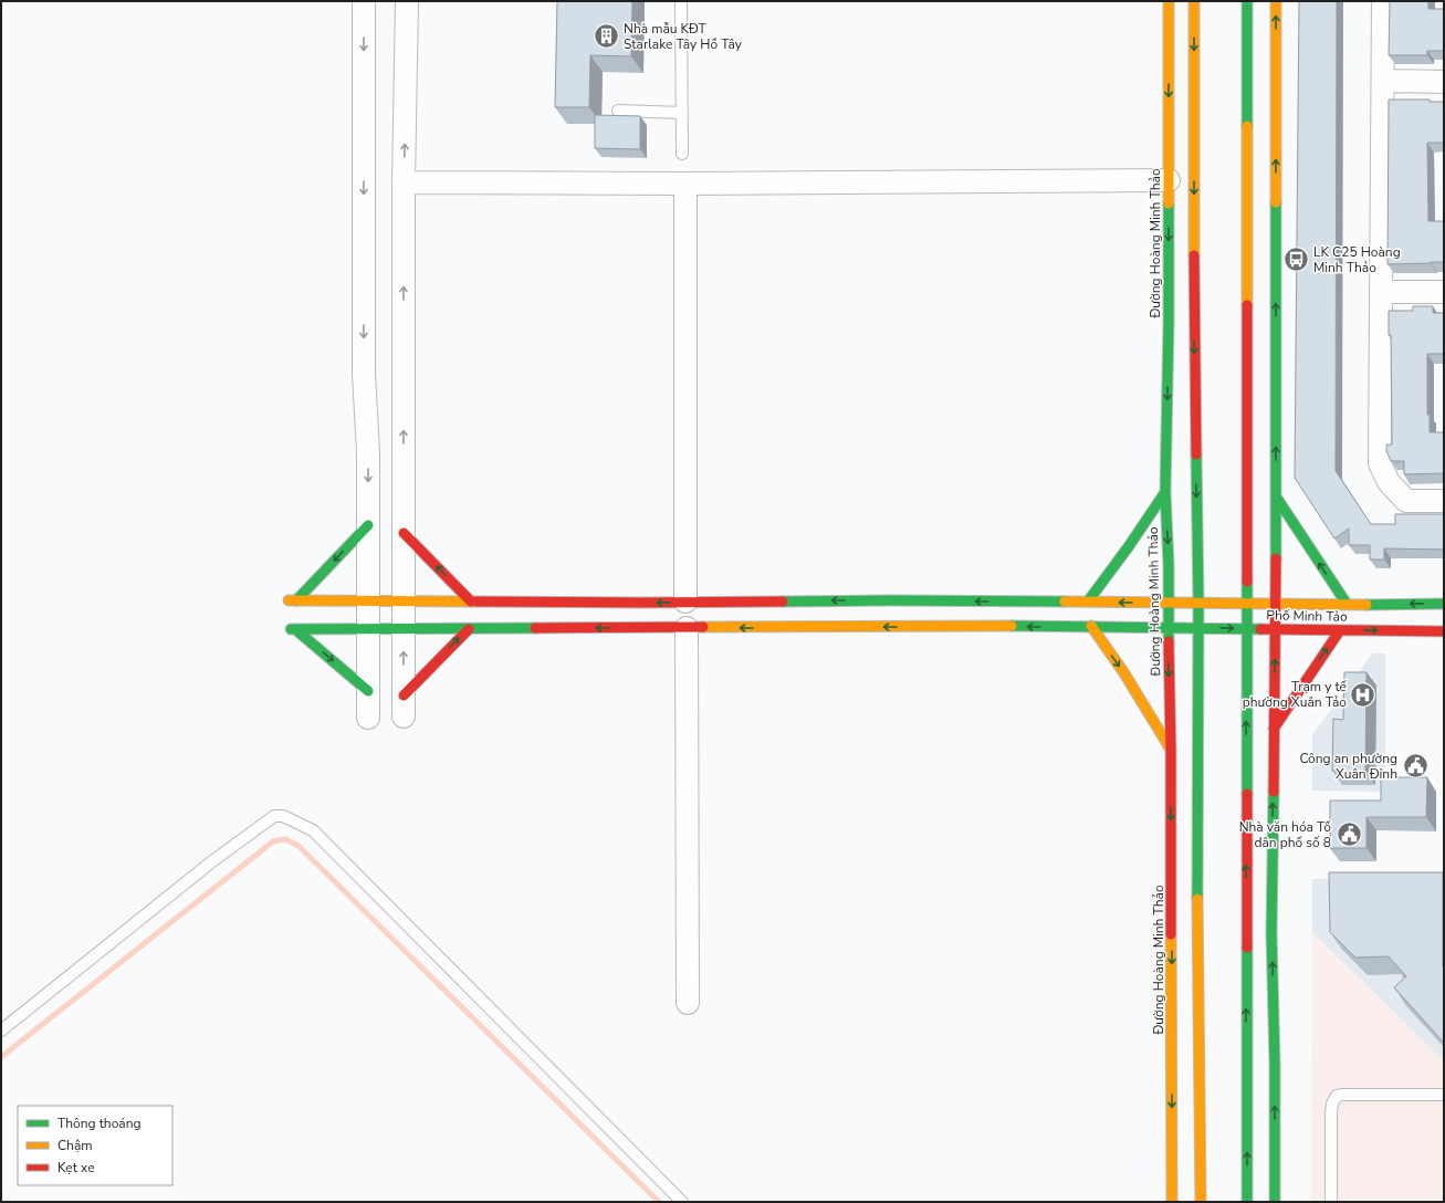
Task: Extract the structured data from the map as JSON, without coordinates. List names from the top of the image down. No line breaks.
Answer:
{"streets":{"main road":["Đường Hoàng Minh Thảo","Phố Minh Tảo"]},"crossings":[["Đường Hoàng Minh Thảo","Phố Minh Tảo"]],"places":{"building":["Nhà mẫu KĐT Starlake Tây Hồ Tây"],"bus stop":["LK C25 Hoàng Minh Thảo"],"hospital":["Trạm y tế phường Xuân Tảo"],"public building":["Công an phường Xuân Đỉnh","Nhà văn hóa Tổ dân phố số 8"]},"legend":["Thông thoáng","Chậm","Kẹt xe"]}
